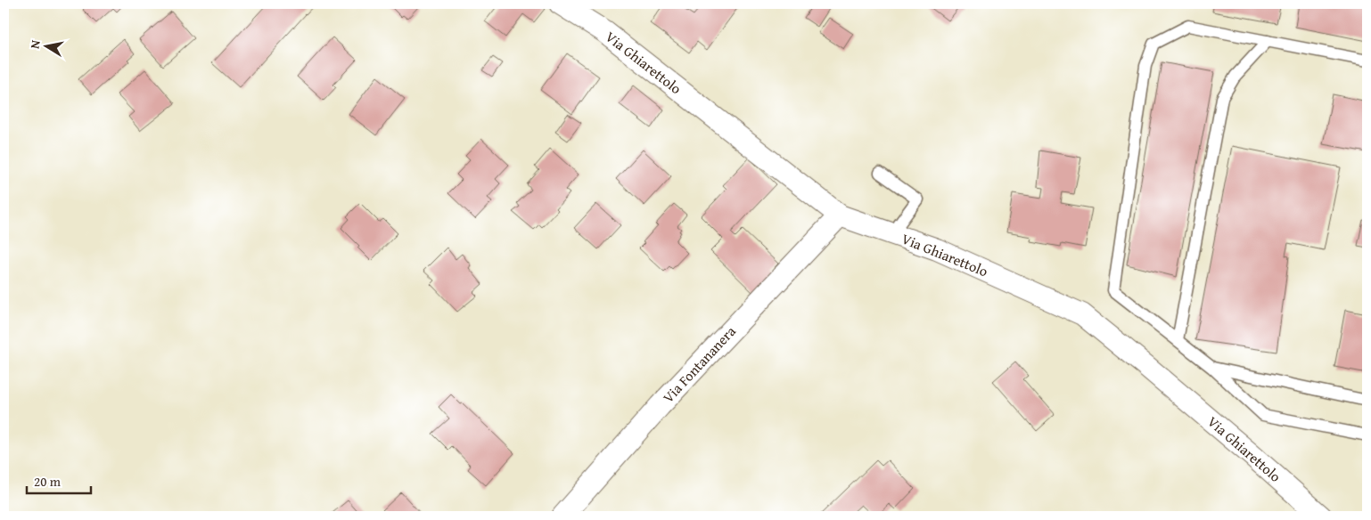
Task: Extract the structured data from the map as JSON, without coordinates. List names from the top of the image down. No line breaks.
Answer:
{"streets":{"street":["Via Ghiarettolo","Via Fontananera"]},"crossings":[["Via Ghiarettolo","Via Fontananera"]],"scale_bar":"20 m","north":"left"}
